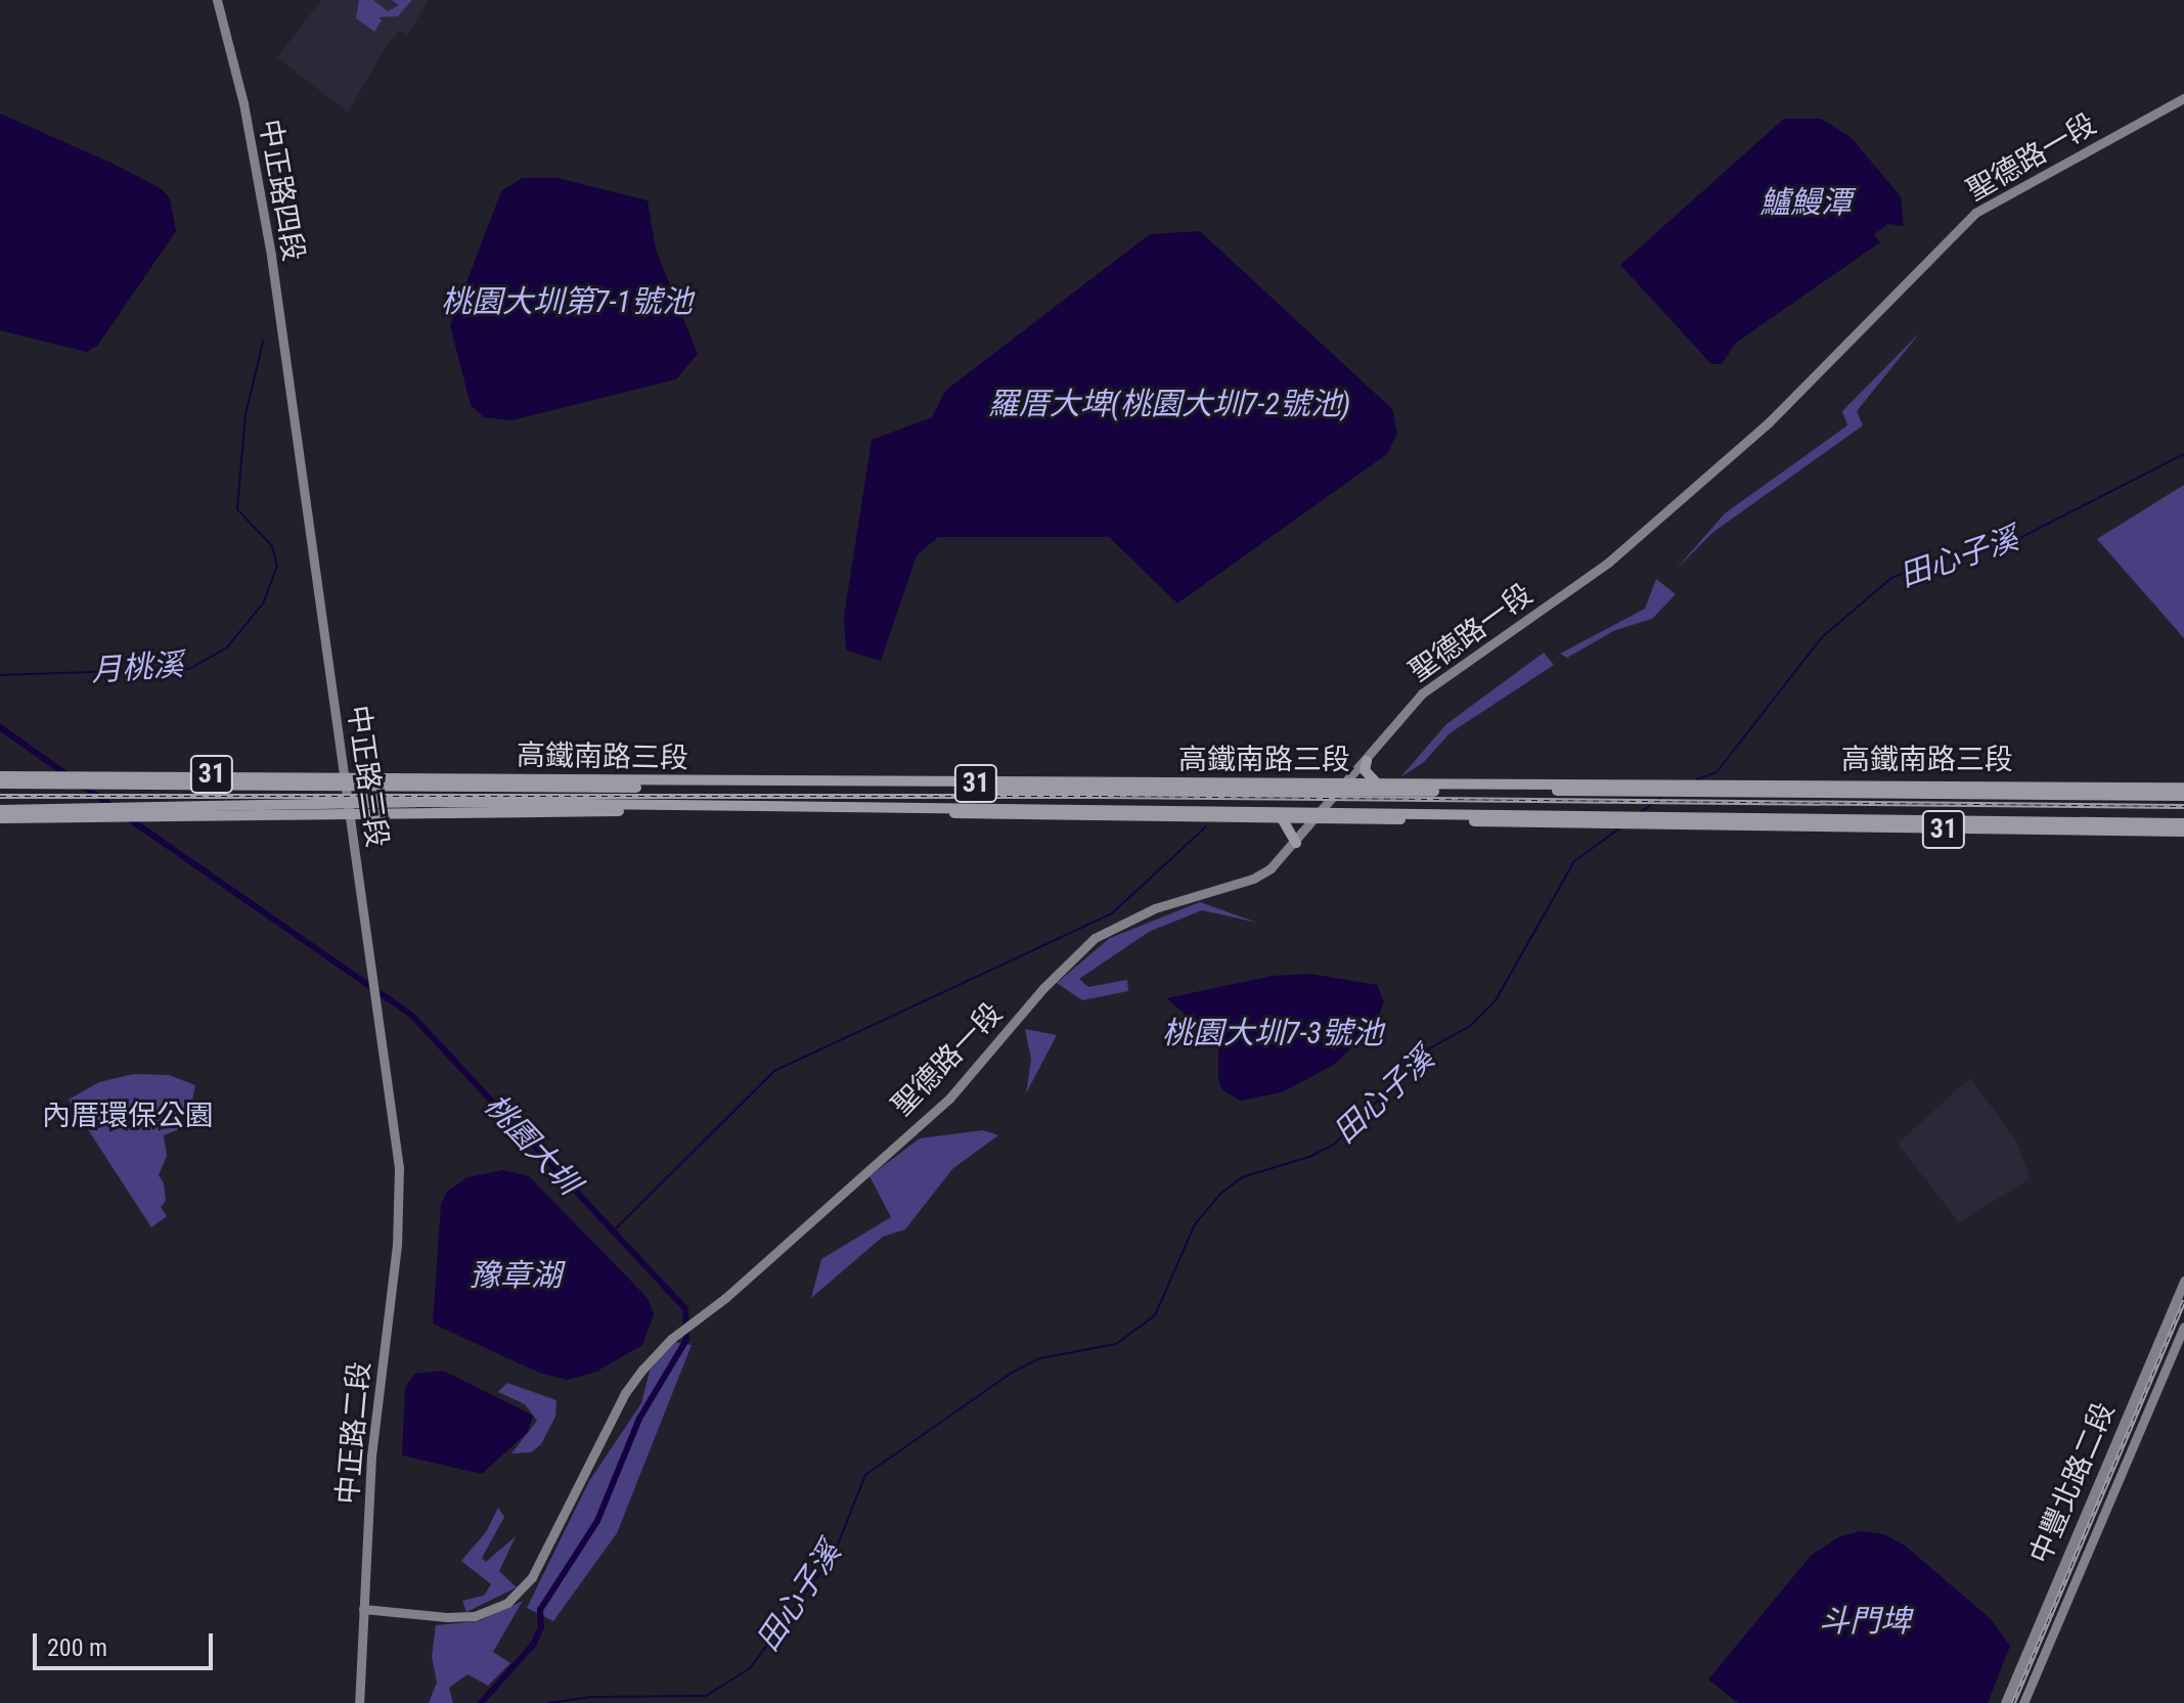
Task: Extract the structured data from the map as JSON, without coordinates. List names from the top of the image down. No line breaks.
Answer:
{"streets":{"main road":["聖德路一段","中正路四段","高鐵南路三段","31","中正路三段","中正路二段","中豐北路二段"]},"crossings":[["聖德路一段","高鐵南路三段"],["聖德路一段","中正路二段"],["中正路四段","中正路三段"],["高鐵南路三段","31"],["高鐵南路三段","中正路三段"],["31","中正路三段"],["中正路三段","中正路二段"]],"water":["鱸鰻潭","桃園大圳第7-1號池","羅厝大埤(桃園大圳7-2號池)","田心子溪","月桃溪","桃園大圳7-3號池","桃園大圳","豫章湖","斗門埤"],"parks":["內厝環保公園"],"scale_bar":"200 m"}
